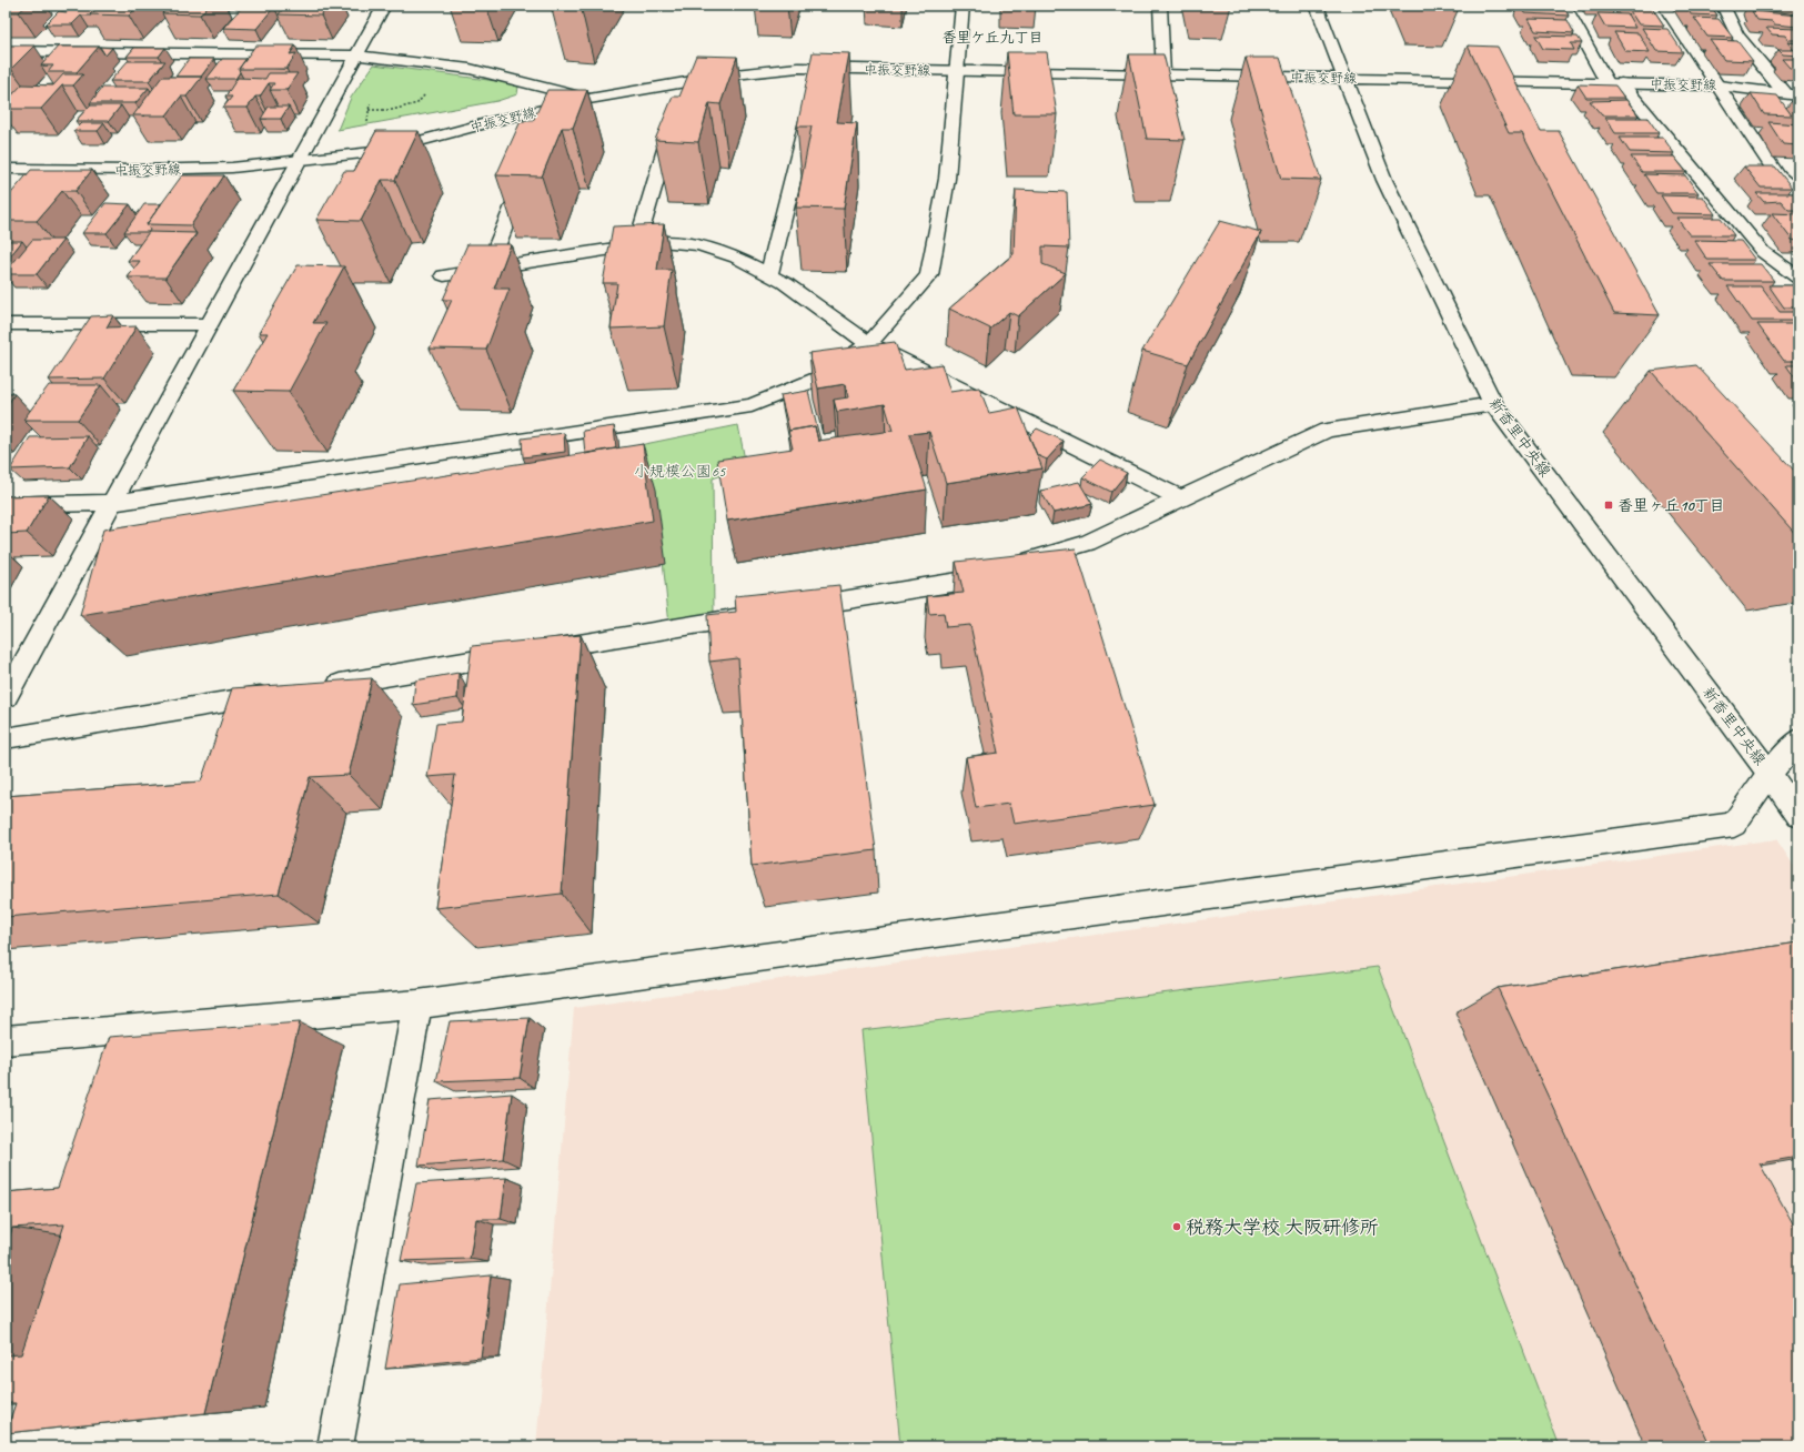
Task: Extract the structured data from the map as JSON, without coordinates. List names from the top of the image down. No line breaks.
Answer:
{"streets":{"street":["中振交野線","新香里中央線"]},"crossings":[["中振交野線","新香里中央線"]],"districts":["香里ケ丘九丁目"],"parks":["小規模公園65"],"places":{"transit":["香里ヶ丘10丁目"],"other":["税務大学校 大阪研修所"]}}
